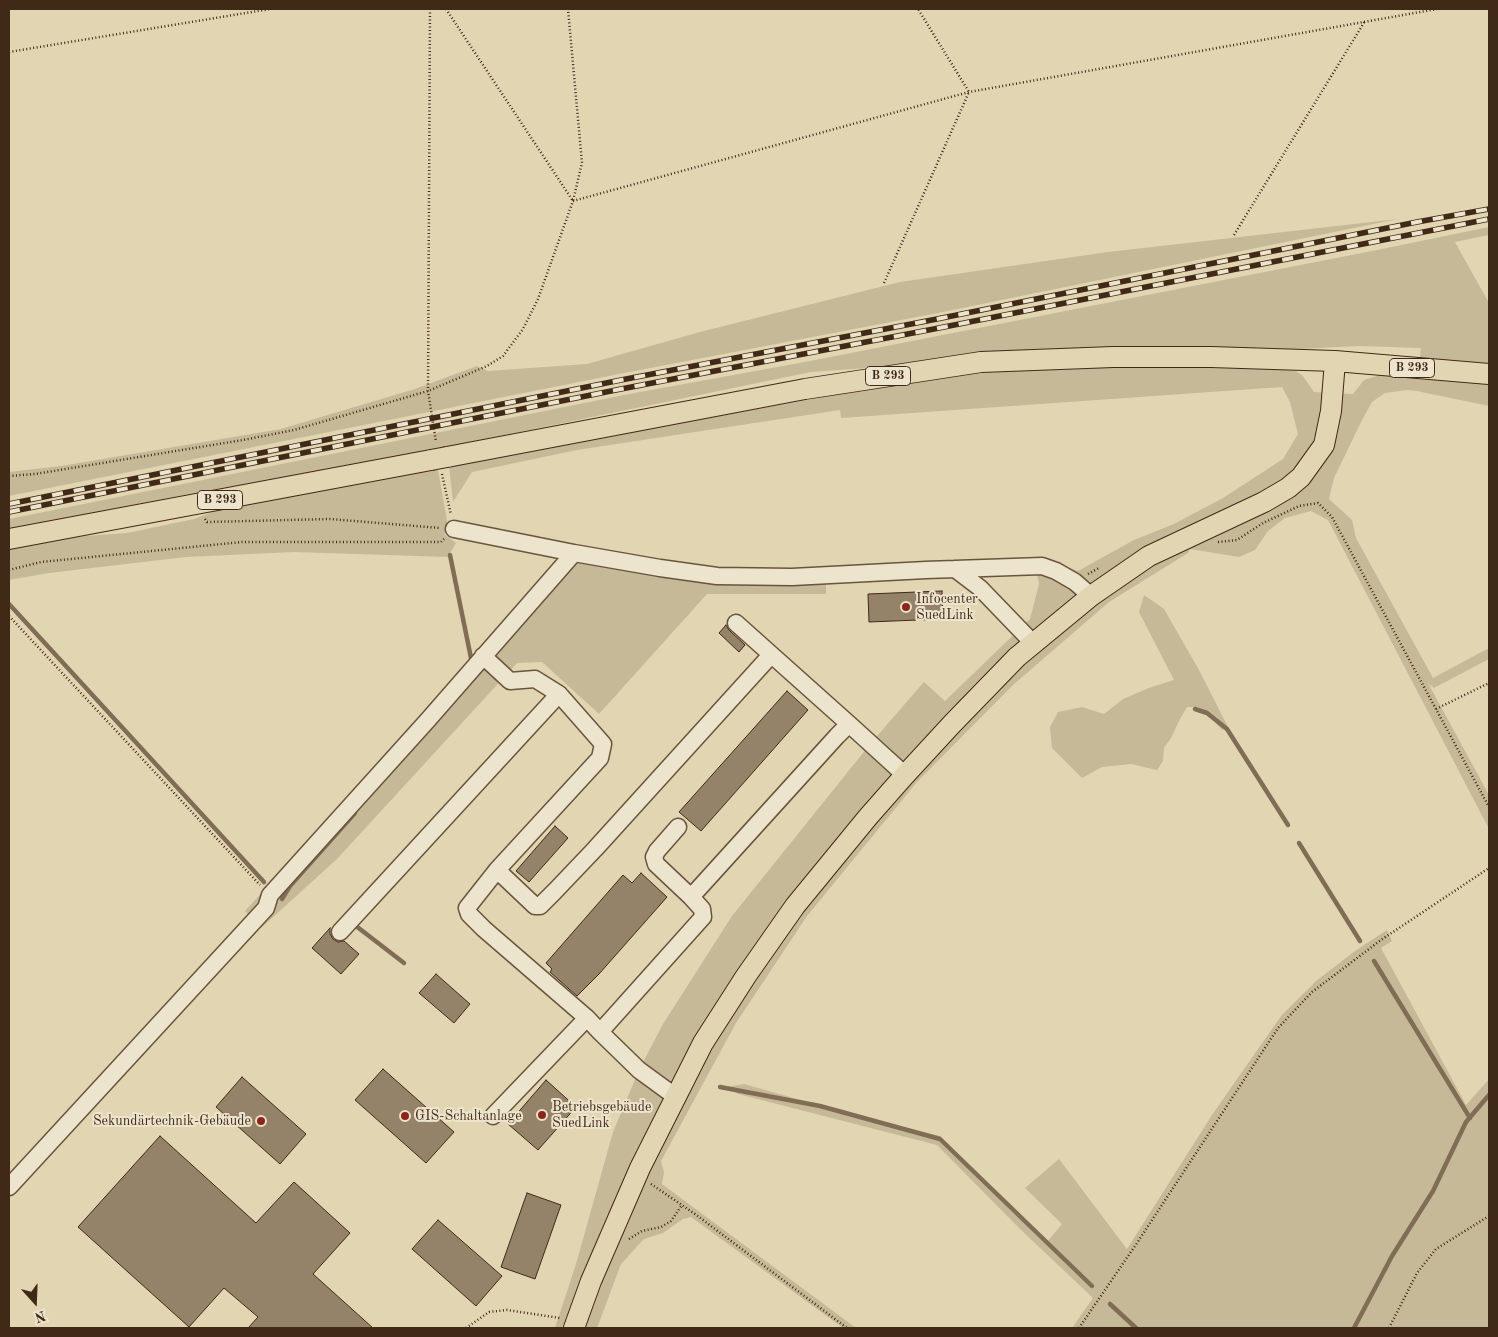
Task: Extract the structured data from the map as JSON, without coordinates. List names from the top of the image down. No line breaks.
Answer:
{"streets":{"main road":["B 293"]},"places":["Infocenter SuedLink","Betriebsgebäude SuedLink","GIS-Schaltanlage","Sekundärtechnik-Gebäude"],"north":"bottom"}
